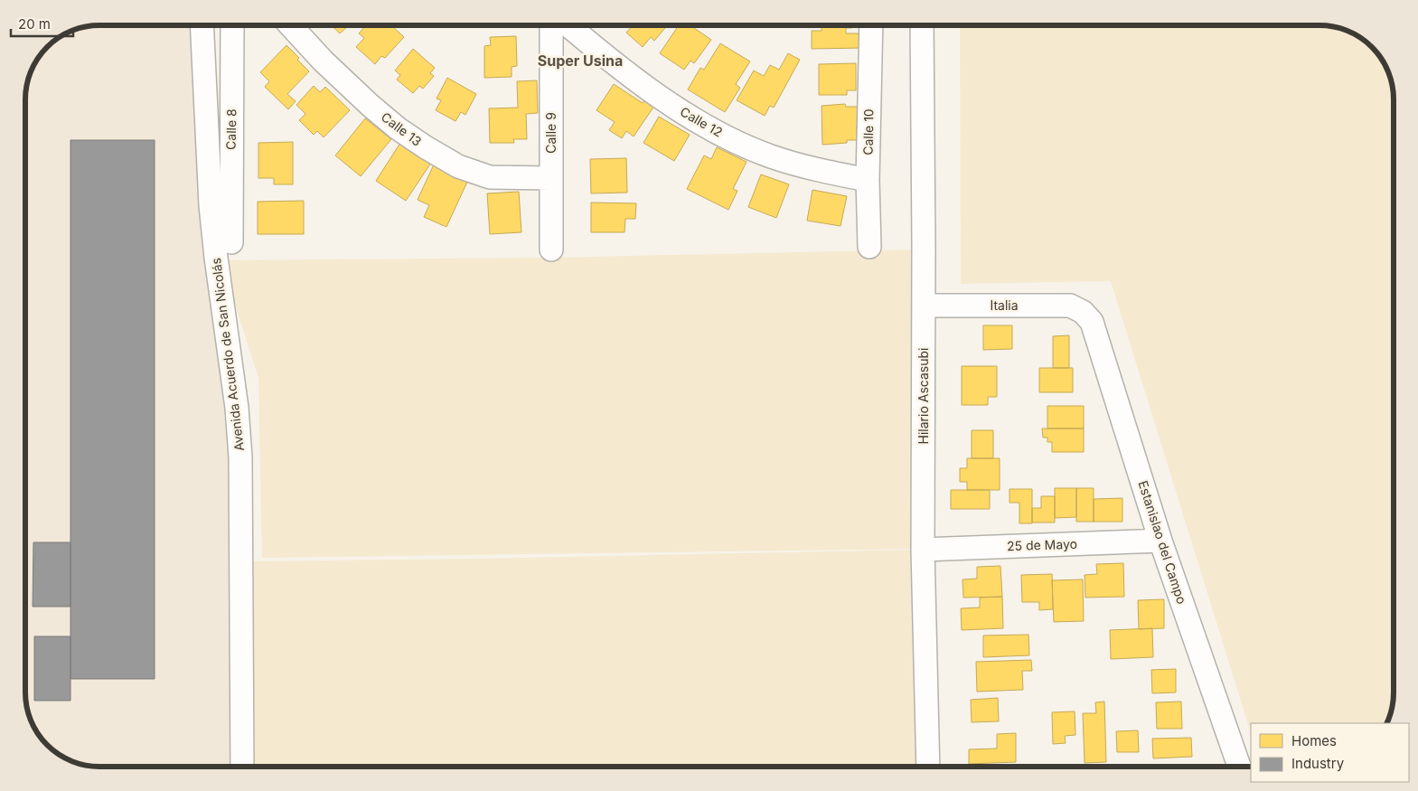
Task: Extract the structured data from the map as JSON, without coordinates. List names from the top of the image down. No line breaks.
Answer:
{"streets":{"street":["Calle 12","Calle 8","Calle 13","Calle 10","Calle 9","Italia","Avenida Acuerdo de San Nicolás","Hilario Ascasubi","Estanislao del Campo","25 de Mayo"]},"crossings":[["Calle 12","Calle 10"],["Calle 13","Calle 9"],["Italia","Hilario Ascasubi"],["Italia","Estanislao del Campo"],["Hilario Ascasubi","25 de Mayo"],["Estanislao del Campo","25 de Mayo"]],"districts":["Super Usina"],"legend":["Homes","Industry"],"scale_bar":"20 m"}
